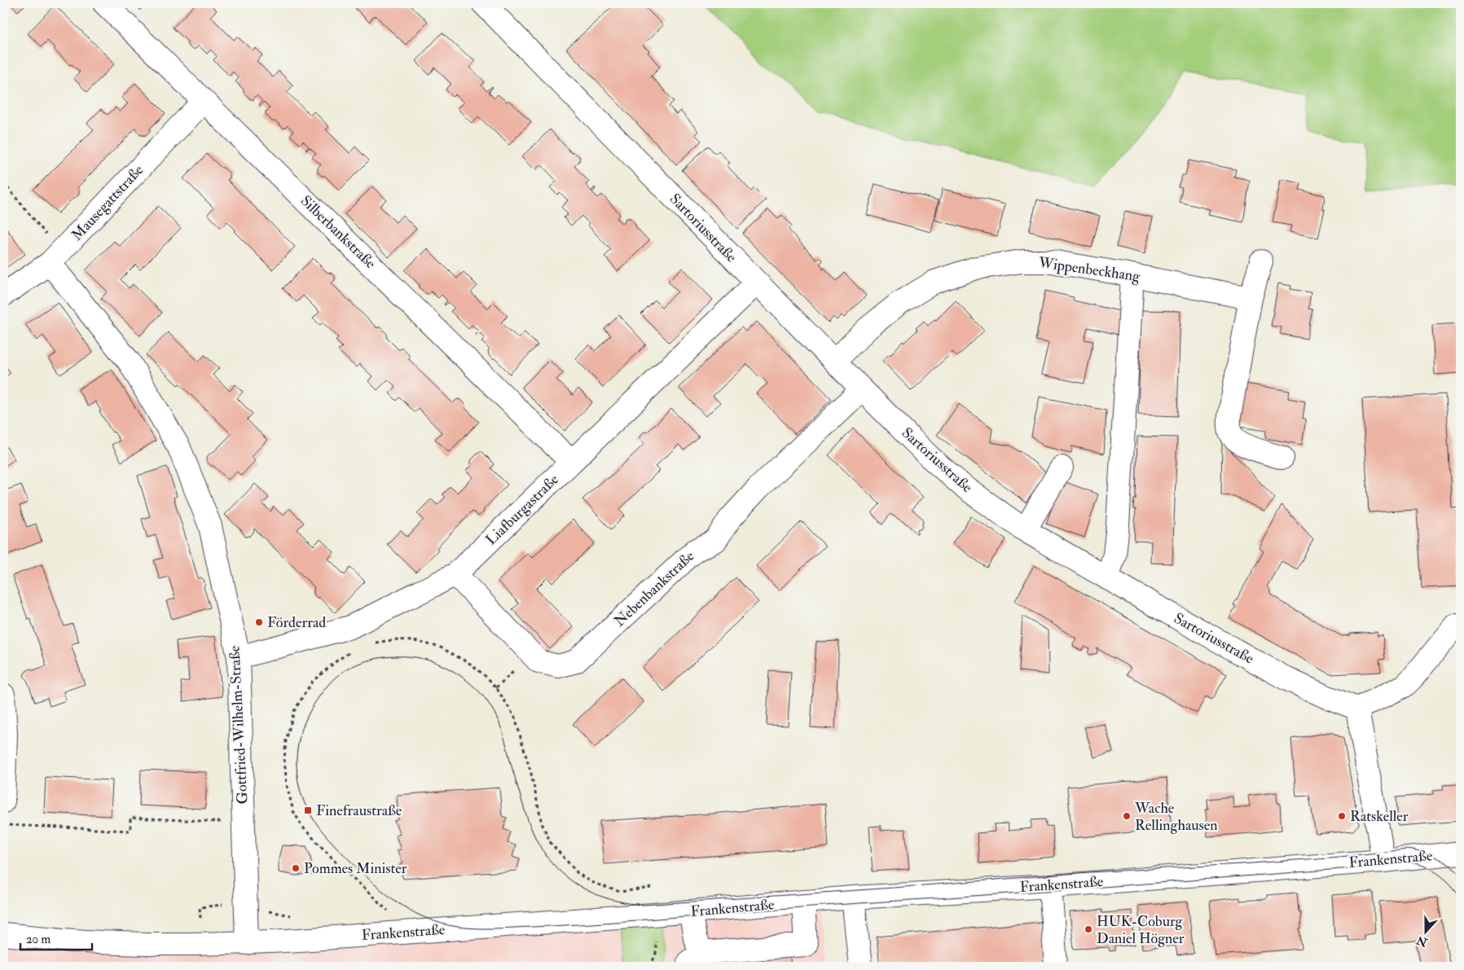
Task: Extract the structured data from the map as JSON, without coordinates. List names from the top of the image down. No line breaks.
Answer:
{"streets":{"street":["Mausegattstraße","Sartoriusstraße","Silberbankstraße","Wippenbeckhang","Liafburgastraße","Nebenbankstraße","Gottfried-Wilhelm-Straße","Frankenstraße"]},"crossings":[["Mausegattstraße","Silberbankstraße"],["Mausegattstraße","Gottfried-Wilhelm-Straße"],["Sartoriusstraße","Wippenbeckhang"],["Sartoriusstraße","Liafburgastraße"],["Sartoriusstraße","Nebenbankstraße"],["Silberbankstraße","Liafburgastraße"],["Liafburgastraße","Nebenbankstraße"],["Liafburgastraße","Gottfried-Wilhelm-Straße"],["Gottfried-Wilhelm-Straße","Frankenstraße"]],"places":{"other":["Förderrad","Wache Rellinghausen","Ratskeller","Pommes Minister","HUK-Coburg Daniel Högner"],"transit":["Finefraustraße"]},"scale_bar":"20 m","north":"bottom"}
